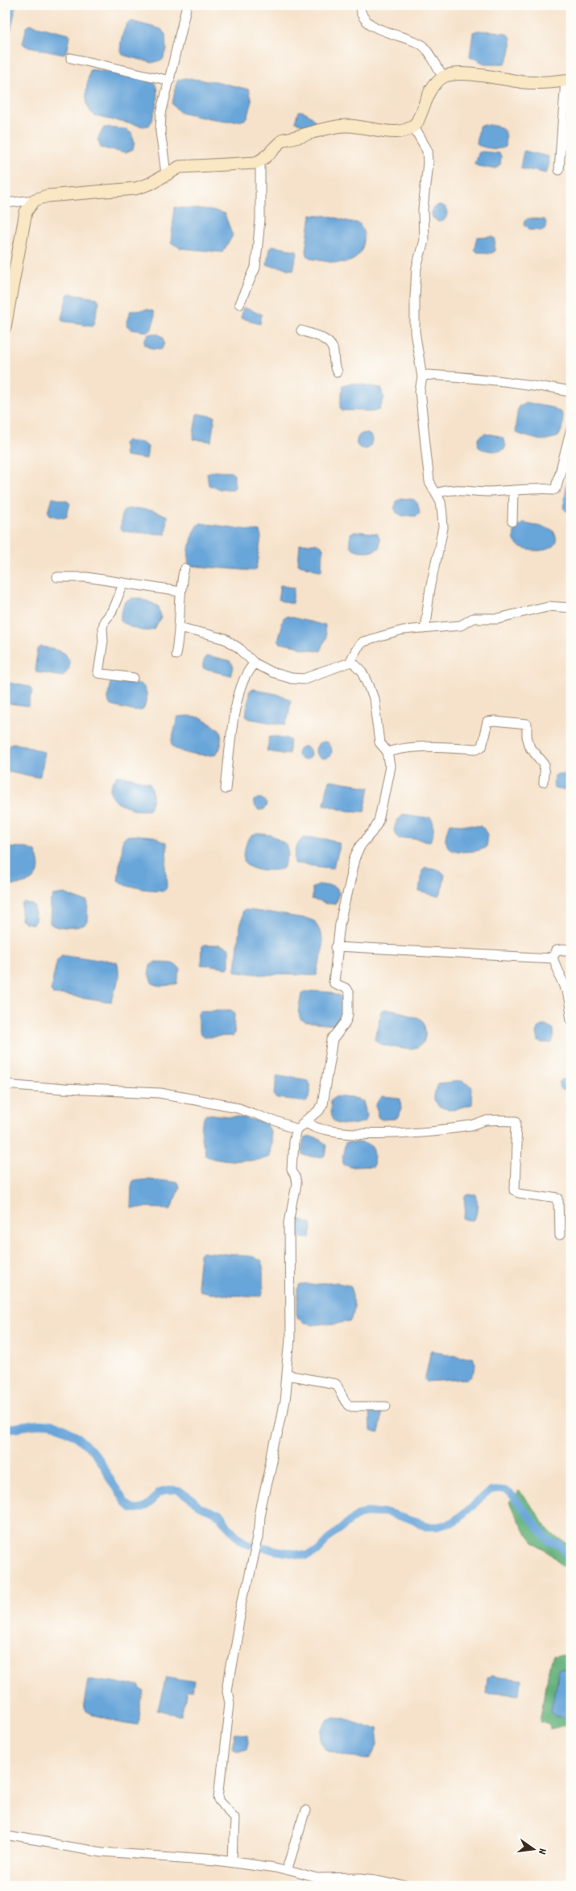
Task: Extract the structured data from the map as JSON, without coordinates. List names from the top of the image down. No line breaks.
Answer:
{"north":"right"}
